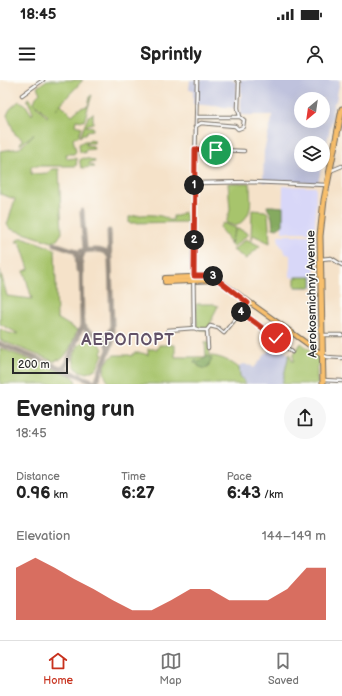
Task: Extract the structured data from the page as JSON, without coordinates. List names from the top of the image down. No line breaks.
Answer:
{"streets":{"highway":["Aerokosmichnyi Avenue"]},"districts":["АЕРОПОРТ"],"scale_bar":"200 m","north":"bottom left","page":{"status":"18:45","header":"Sprintly","pins":["1","2","3","4"],"scale":"200 m","heading":["Evening run","18:45"],"stats":[["Distance","0.96 km"],["Time","6:27"],["Pace","6:43 /km"]],"chart":["Elevation","144–149 m"],"tabs":["Home","Map","Saved"]}}
